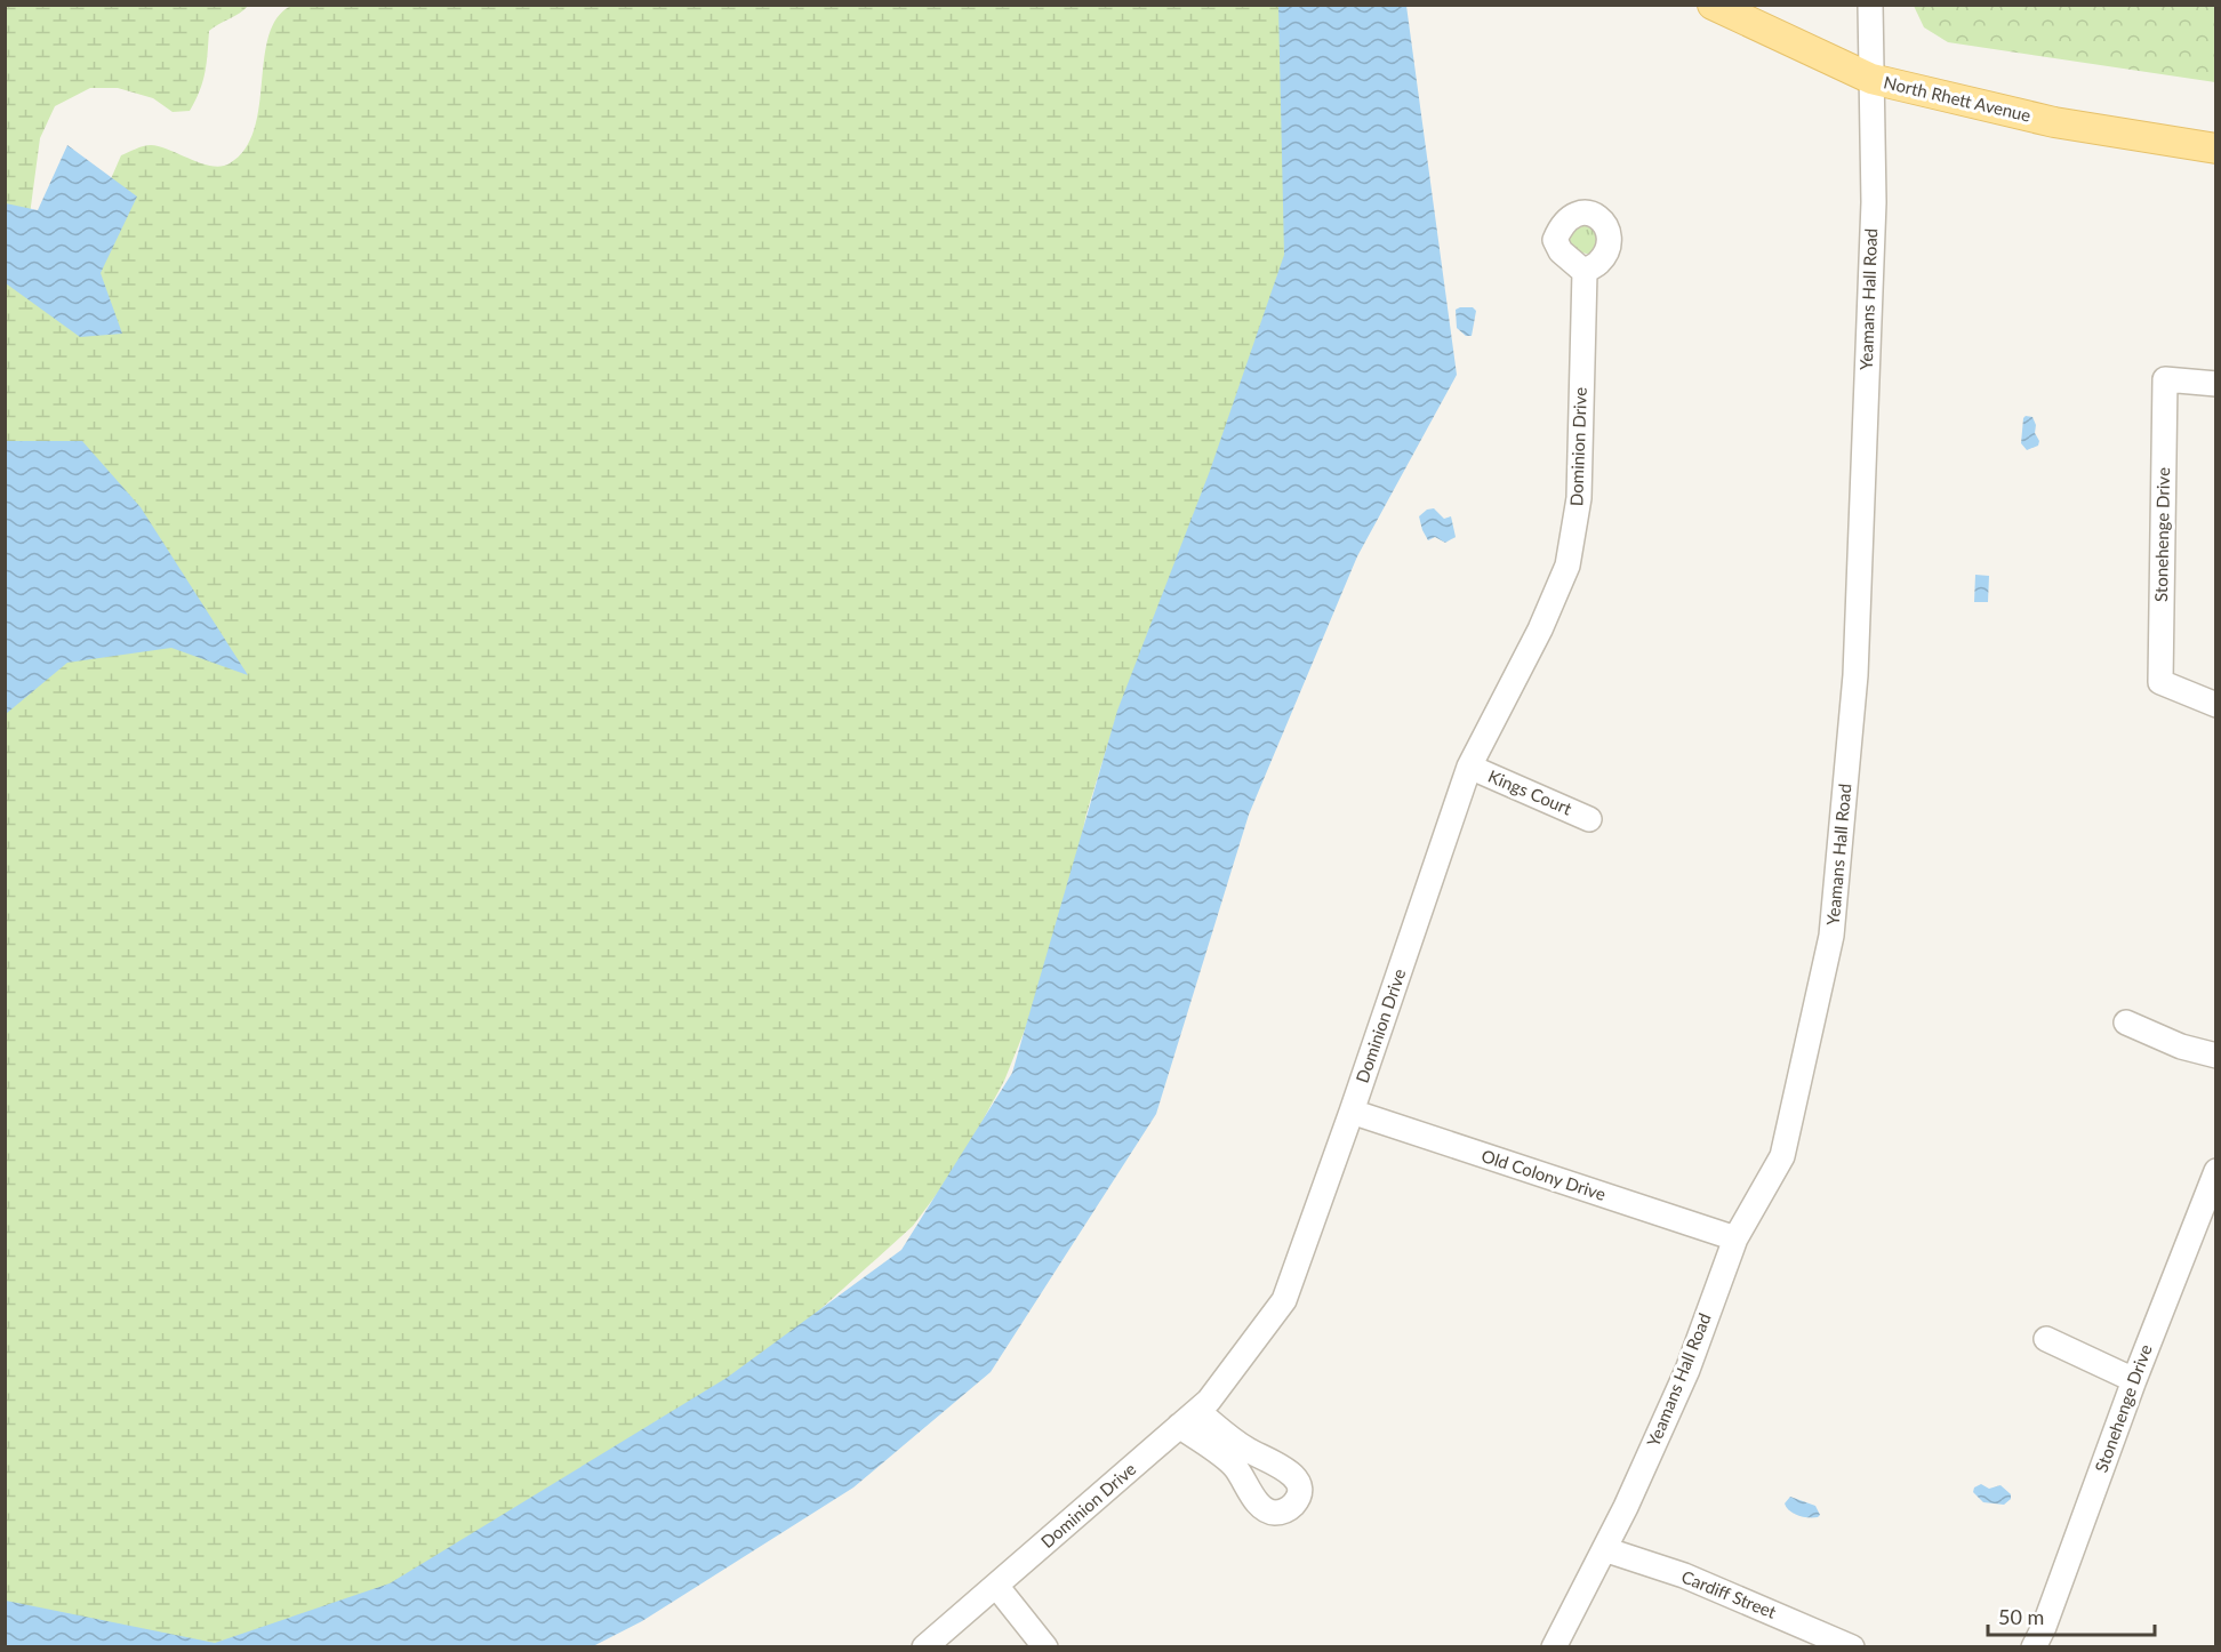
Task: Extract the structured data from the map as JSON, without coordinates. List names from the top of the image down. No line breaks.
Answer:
{"streets":{"main road":["North Rhett Avenue"],"street":["Yeamans Hall Road","Dominion Drive","Stonehenge Drive","Kings Court","Old Colony Drive","Cardiff Street"]},"crossings":[["North Rhett Avenue","Yeamans Hall Road"],["Yeamans Hall Road","Old Colony Drive"],["Yeamans Hall Road","Cardiff Street"],["Dominion Drive","Kings Court"],["Dominion Drive","Old Colony Drive"]],"scale_bar":"50 m"}
